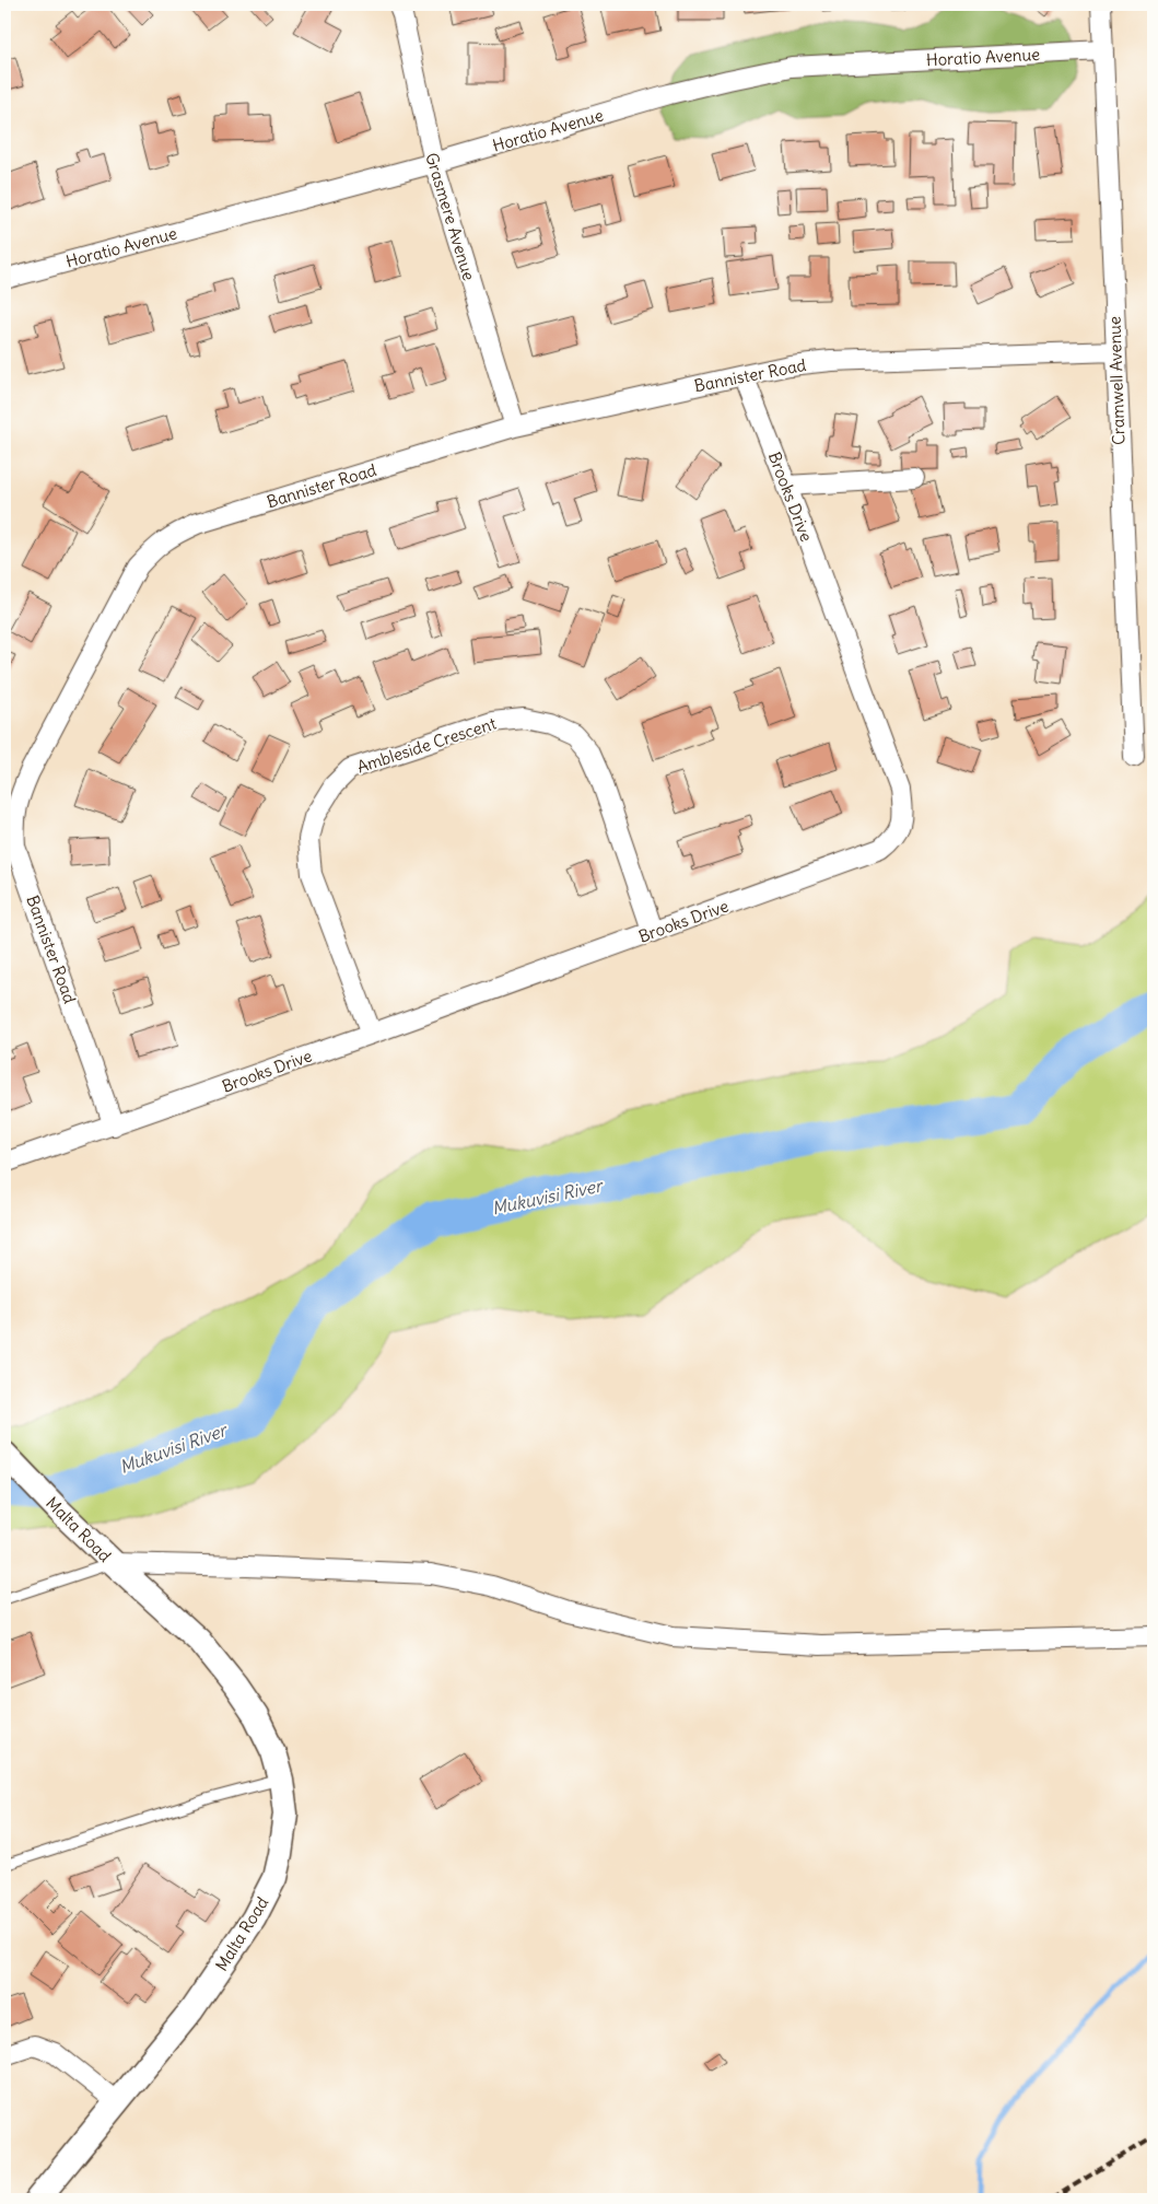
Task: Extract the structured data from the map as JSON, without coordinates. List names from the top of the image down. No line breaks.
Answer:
{"streets":{"street":["Horatio Avenue","Grasmere Avenue","Bannister Road","Cramwell Avenue","Brooks Drive","Ambleside Crescent","Malta Road"]},"crossings":[["Horatio Avenue","Grasmere Avenue"],["Horatio Avenue","Cramwell Avenue"],["Grasmere Avenue","Bannister Road"],["Bannister Road","Cramwell Avenue"],["Bannister Road","Brooks Drive"],["Brooks Drive","Ambleside Crescent"]],"water":["Mukuvisi River"]}
